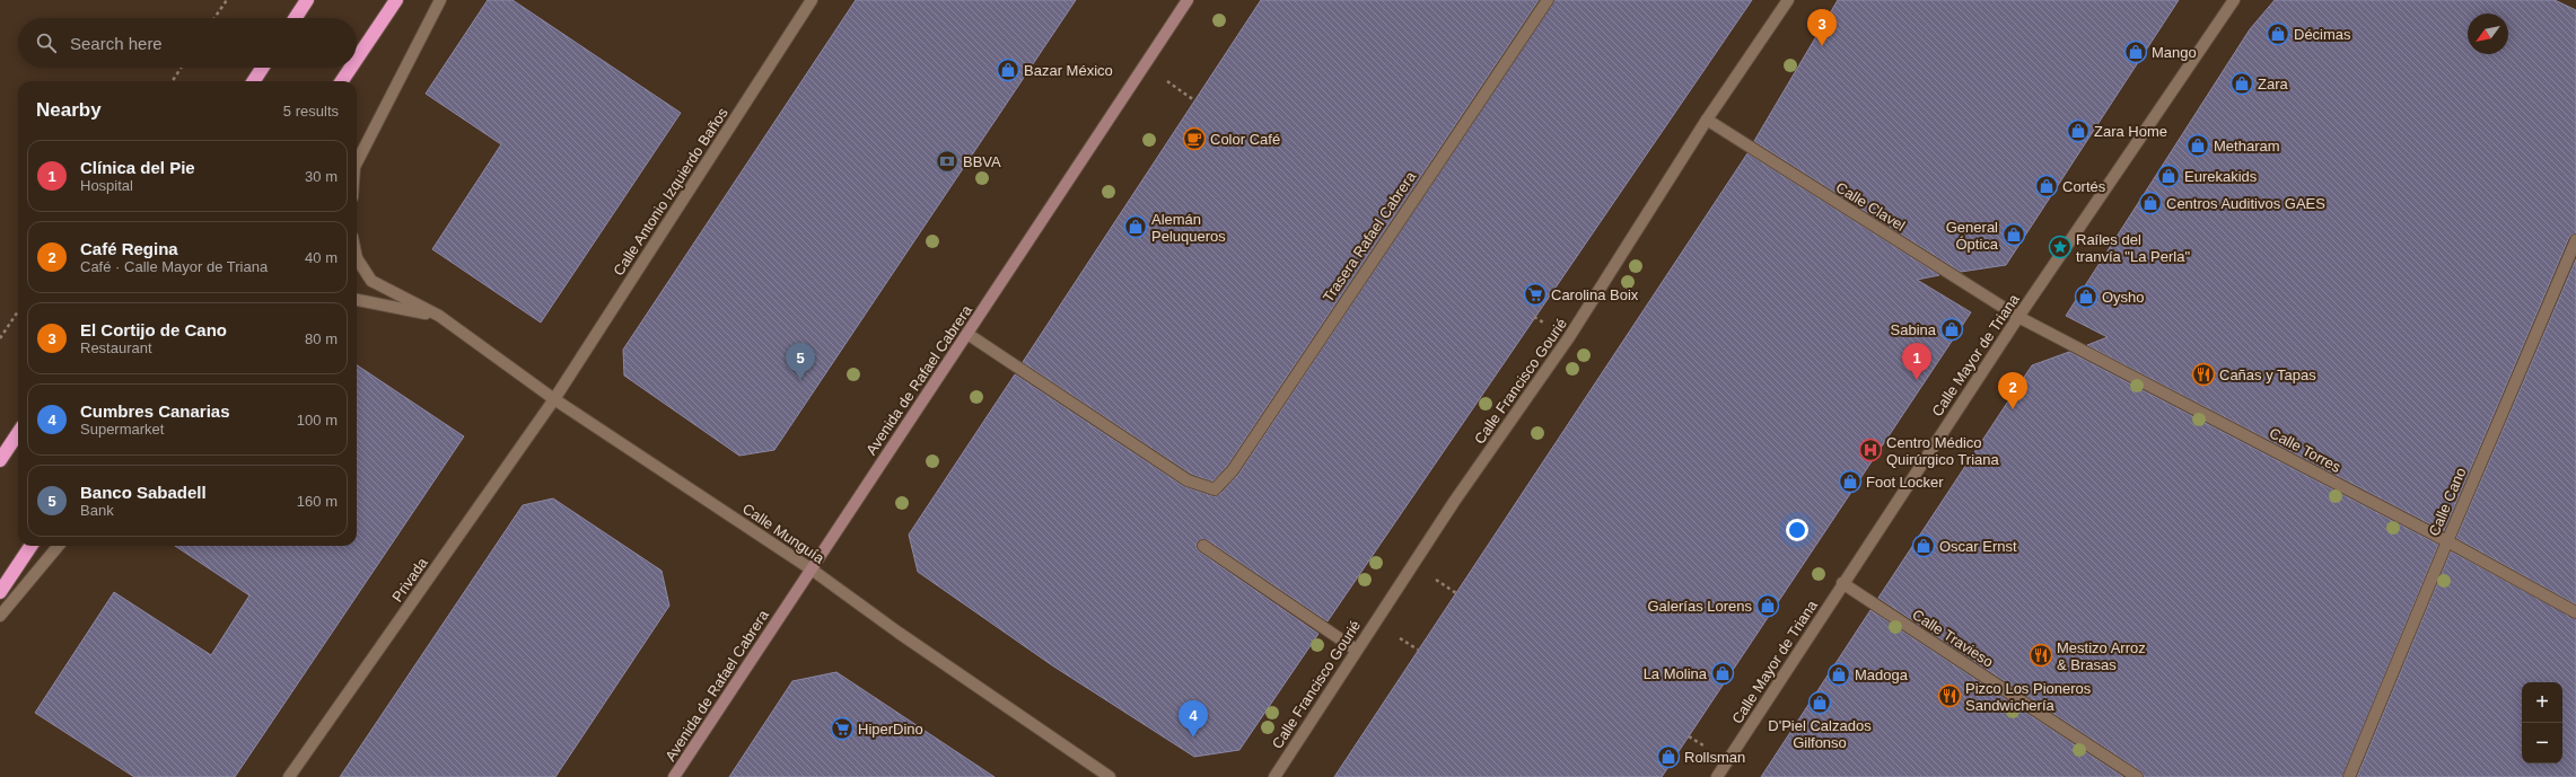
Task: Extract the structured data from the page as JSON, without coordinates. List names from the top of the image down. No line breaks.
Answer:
{"streets":{"street":["Calle Antonio Izquierdo Baños","Calle Clavel","Trasera Rafael Cabrera","Calle Mayor de Triana","Avenida de Rafael Cabrera","Calle Francisco Gourié","Calle Torres","Calle Cano","Calle Munguía","Privada","Calle Travieso"]},"crossings":[["Calle Antonio Izquierdo Baños","Calle Munguía"],["Calle Antonio Izquierdo Baños","Privada"],["Calle Clavel","Calle Mayor de Triana"],["Calle Clavel","Calle Francisco Gourié"],["Calle Clavel","Calle Torres"],["Trasera Rafael Cabrera","Avenida de Rafael Cabrera"],["Calle Mayor de Triana","Calle Torres"],["Calle Mayor de Triana","Calle Travieso"],["Avenida de Rafael Cabrera","Calle Munguía"],["Calle Torres","Calle Cano"],["Calle Munguía","Privada"]],"places":{"shop":["Décimas","Mango","Bazar México","Zara","Zara Home","Metharam","Eurekakids","Cortés","Centros Auditivos GAES","Alemán Peluqueros","General Óptica","Oysho","Sabina","Foot Locker","Oscar Ernst","Galerías Lorens","La Molina","Madoga","D'Piel Calzados Gilfonso","Rollsman"],"cafe":["Color Café"],"bank":["BBVA"],"place":["Raíles del tranvía \"La Perla\""],"supermarket":["Carolina Boix","HiperDino"],"restaurant":["Cañas y Tapas","Mestizo Arroz & Brasas","Pizco Los Pioneros Sandwichería"],"hospital":["Centro Médico Quirúrgico Triana"]},"north":"bottom left","page":{"pins":["3","1","5","2","4"],"search":"Search here","heading":["Nearby","5 results"],"list":[{"mark":"1","name":"Clínica del Pie","note":"Hospital","value":"30 m"},{"mark":"2","name":"Café Regina","note":"Café · Calle Mayor de Triana","value":"40 m"},{"mark":"3","name":"El Cortijo de Cano","note":"Restaurant","value":"80 m"},{"mark":"4","name":"Cumbres Canarias","note":"Supermarket","value":"100 m"},{"mark":"5","name":"Banco Sabadell","note":"Bank","value":"160 m"}],"map_buttons":["+","−"]}}
